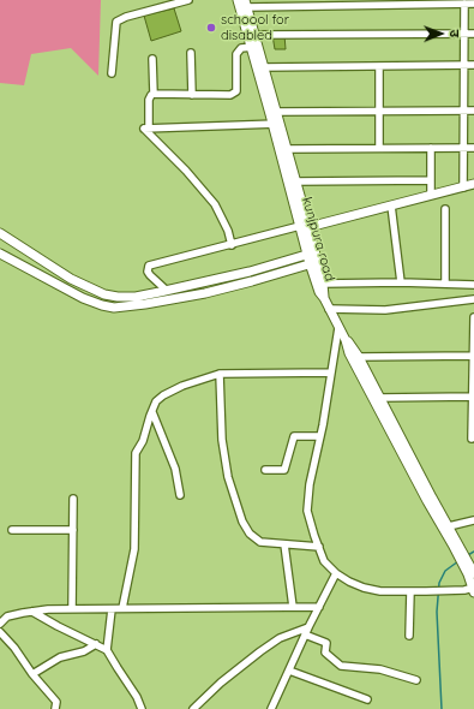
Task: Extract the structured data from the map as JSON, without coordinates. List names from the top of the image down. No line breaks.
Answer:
{"streets":{"street":["kunjpura road"]},"places":["schoool for disabled"],"north":"right"}
